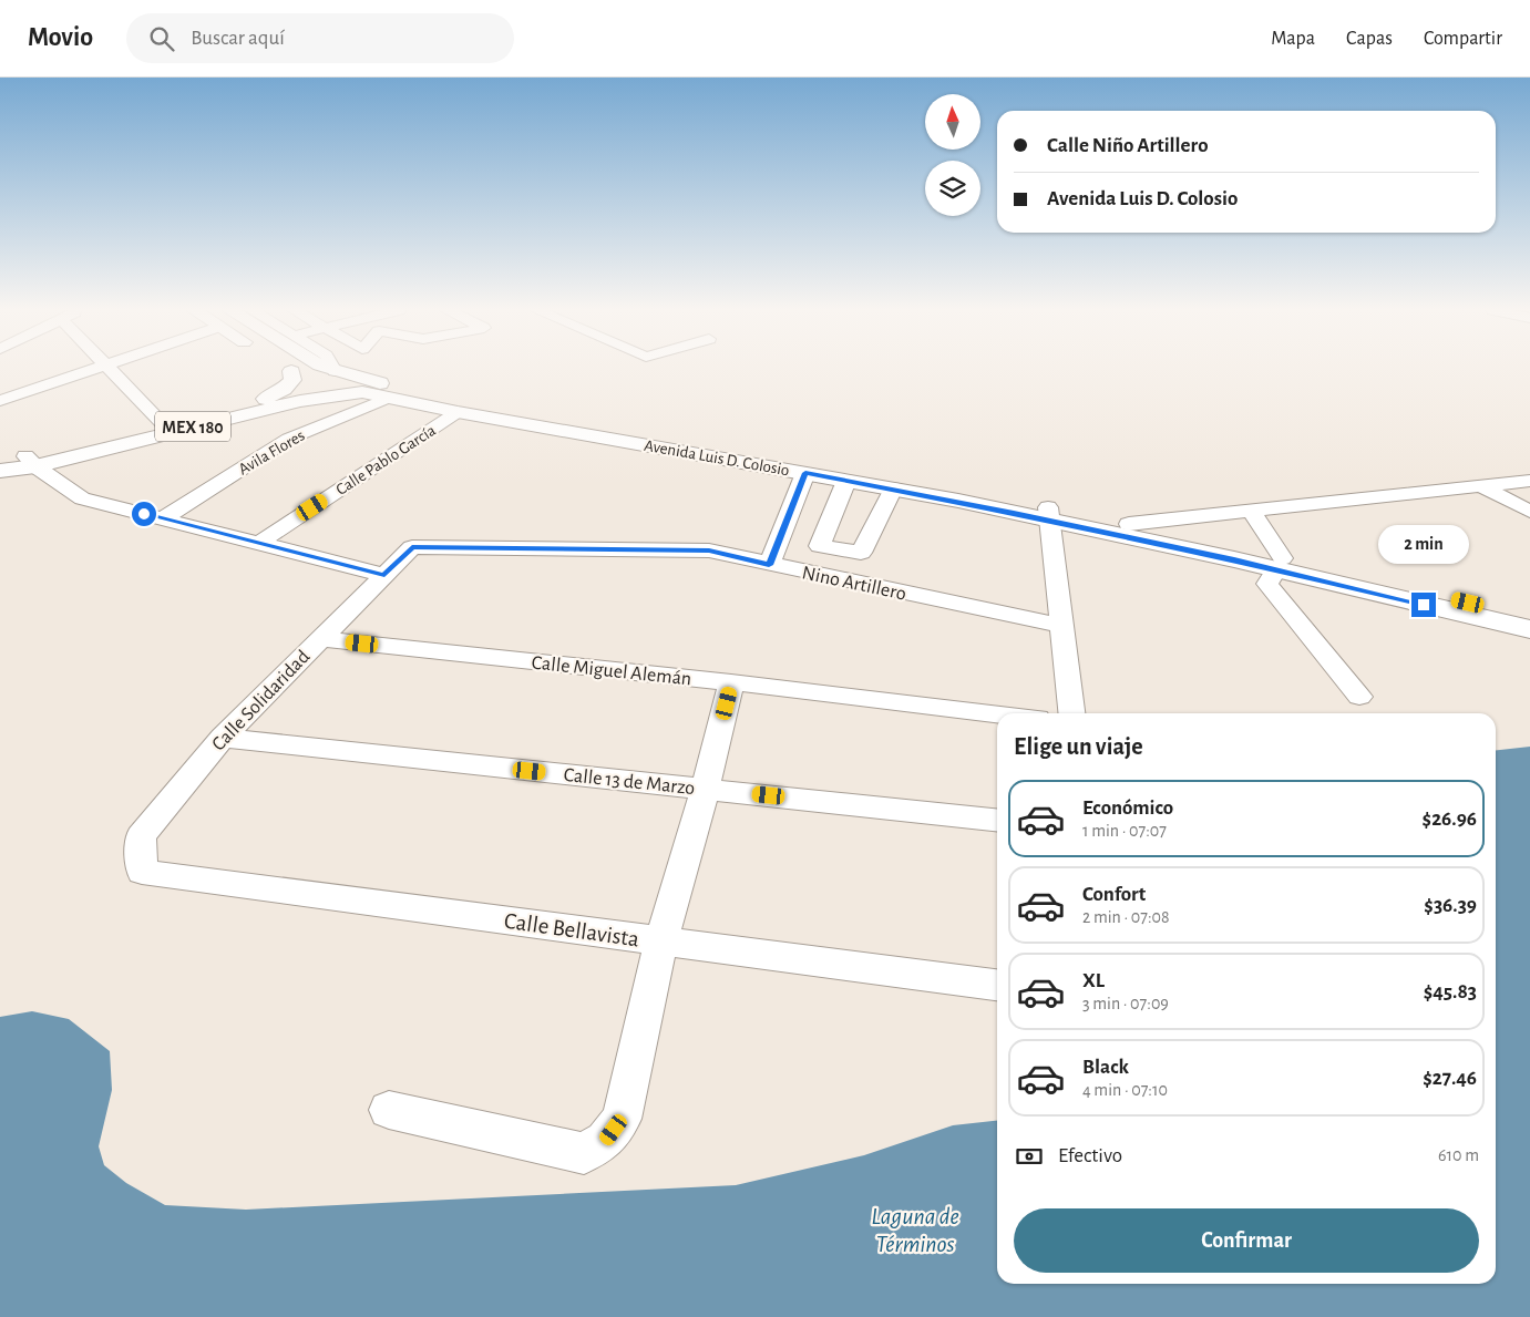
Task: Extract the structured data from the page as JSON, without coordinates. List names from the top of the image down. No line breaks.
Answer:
{"streets":{"main road":["MEX 180","Avenida Luis D. Colosio"],"street":["Avila Flores","Calle Pablo García","Nino Artillero","Calle Miguel Alemán","Calle Solidaridad","Calle 13 de Marzo","Calle Bellavista"]},"crossings":[["MEX 180","Avila Flores"],["MEX 180","Avenida Luis D. Colosio"],["Avila Flores","Avenida Luis D. Colosio"],["Avenida Luis D. Colosio","Calle Pablo García"],["Nino Artillero","Calle Solidaridad"],["Calle Miguel Alemán","Calle Solidaridad"],["Calle Solidaridad","Calle 13 de Marzo"],["Calle Solidaridad","Calle Bellavista"]],"water":["Laguna de Términos"],"north":"top","page":{"header":"Movio","search":"Buscar aquí","nav":["Mapa","Capas","Compartir"],"banner":["Calle Niño Artillero","Avenida Luis D. Colosio"],"bubble":"2 min","heading":"Elige un viaje","list":[{"name":"Económico","note":"1 min · 07:07","value":"$26.96"},{"name":"Confort","note":"2 min · 07:08","value":"$36.39"},{"name":"XL","note":"3 min · 07:09","value":"$45.83"},{"name":"Black","note":"4 min · 07:10","value":"$27.46"}],"pay":["Efectivo","610 m"],"buttons":"Confirmar"}}
